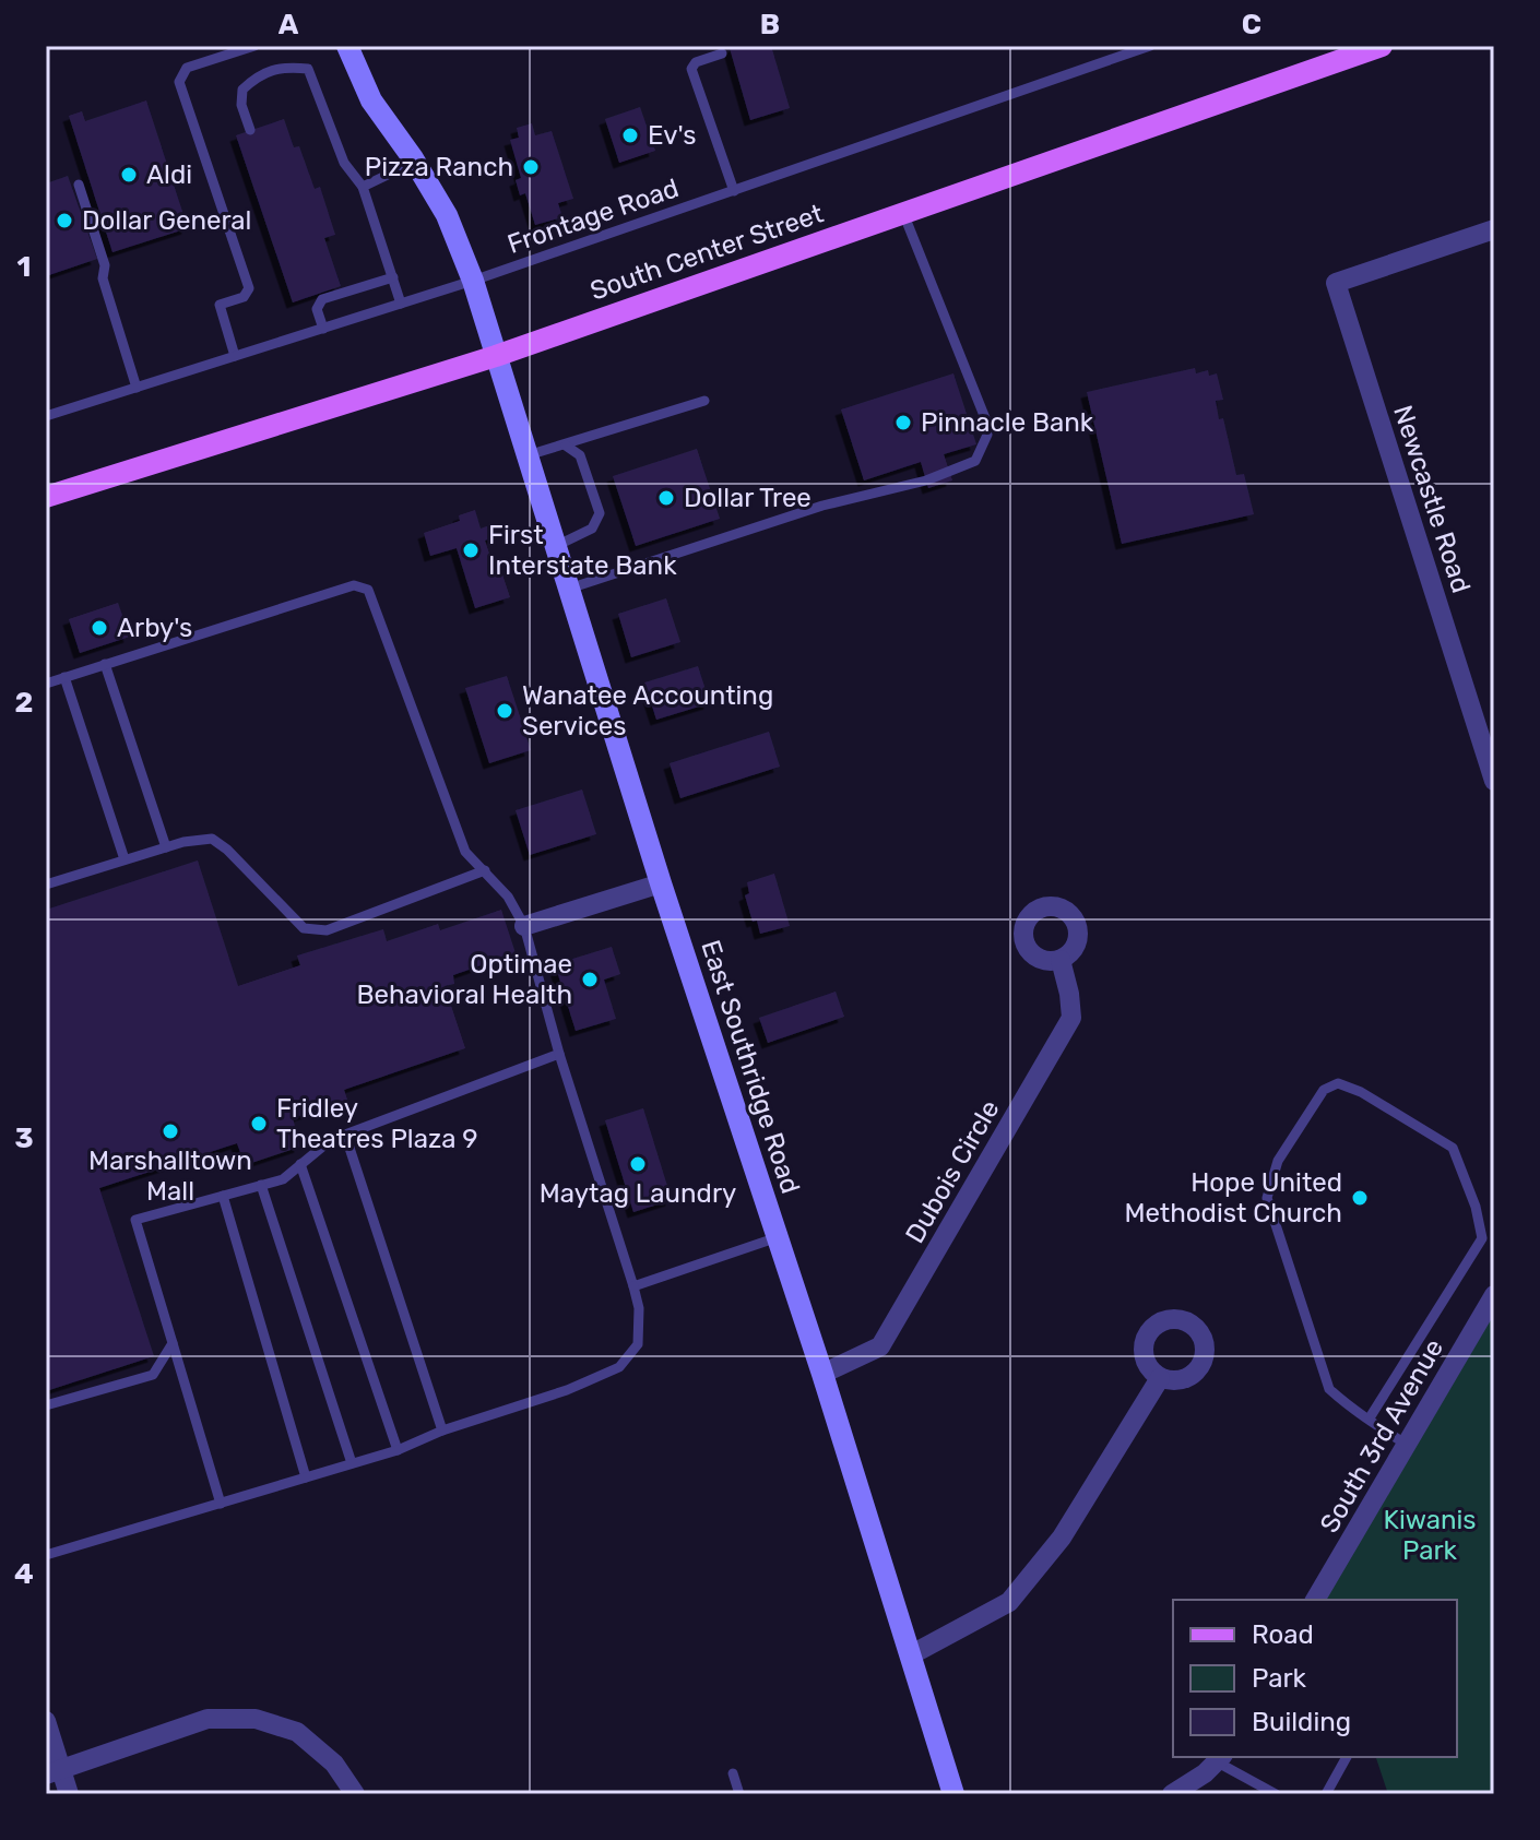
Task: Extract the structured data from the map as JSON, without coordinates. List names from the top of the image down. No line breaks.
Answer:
{"streets":{"main road":["South Center Street"],"street":["Newcastle Road","East Southridge Road","Dubois Circle","South 3rd Avenue"],"lane":["Frontage Road"]},"crossings":[["Frontage Road","East Southridge Road"],["South Center Street","East Southridge Road"],["East Southridge Road","Dubois Circle"]],"parks":["Kiwanis Park"],"places":["Ev's","Pizza Ranch","Aldi","Dollar General","Pinnacle Bank","Dollar Tree","First Interstate Bank","Arby's","Wanatee Accounting Services","Optimae Behavioral Health","Fridley Theatres Plaza 9","Marshalltown Mall","Maytag Laundry","Hope United Methodist Church"],"legend":["Road","Park","Building"],"grid":{"columns":["A","B","C"],"rows":["1","2","3","4"]}}
